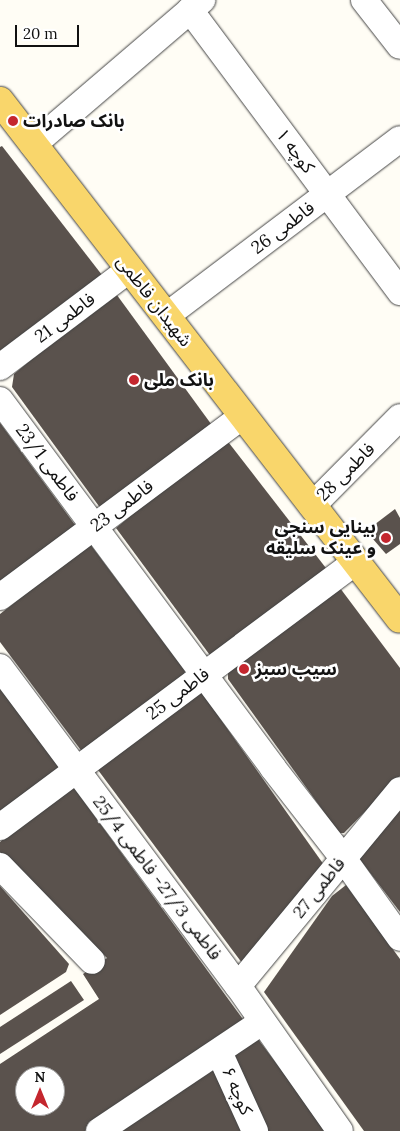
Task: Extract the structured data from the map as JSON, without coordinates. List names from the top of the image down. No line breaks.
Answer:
{"streets":{"main road":["شهیدان فاطمی"],"street":["کوچه ۱","فاطمی 26","فاطمی 21","فاطمی 23/1","فاطمی 28","فاطمی 23","فاطمی 25","فاطمی 27/3- فاطمی 25/4","فاطمی 27","کوچه ۶"]},"crossings":[["کوچه ۱","فاطمی 26"],["فاطمی 26","شهیدان فاطمی"],["شهیدان فاطمی","فاطمی 21"],["شهیدان فاطمی","فاطمی 28"],["شهیدان فاطمی","فاطمی 23"],["شهیدان فاطمی","فاطمی 25"],["فاطمی 23/1","فاطمی 23"],["فاطمی 23/1","فاطمی 25"],["فاطمی 23/1","فاطمی 27"],["فاطمی 25","فاطمی 27/3- فاطمی 25/4"],["فاطمی 27/3- فاطمی 25/4","فاطمی 27"]],"places":["بانک صادرات","بانک ملی","بینایی سنجی و عینک سلیقه","سیب سبز"],"scale_bar":"20 m","north":"top"}
